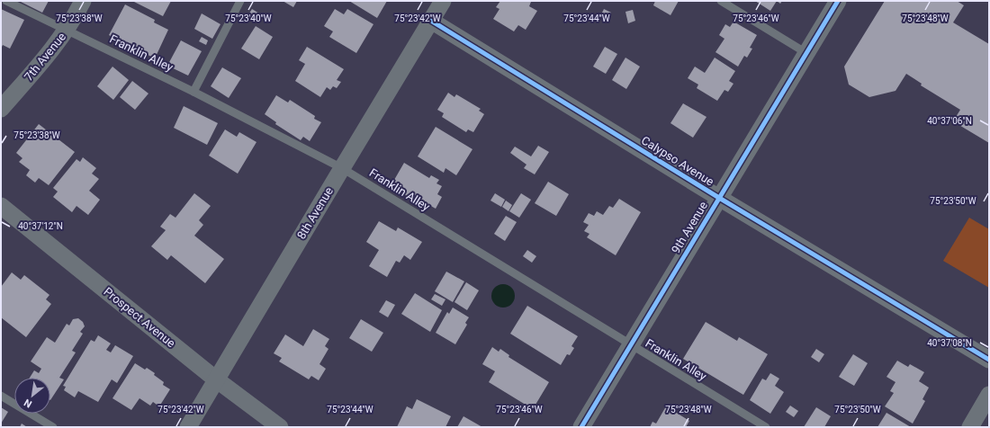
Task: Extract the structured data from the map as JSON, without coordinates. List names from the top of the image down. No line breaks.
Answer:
{"streets":{"street":["7th Avenue","Calypso Avenue","8th Avenue","9th Avenue","Prospect Avenue"],"lane":["Franklin Alley"]},"crossings":[["Franklin Alley","7th Avenue"],["Franklin Alley","8th Avenue"],["Franklin Alley","9th Avenue"],["Calypso Avenue","8th Avenue"],["Calypso Avenue","9th Avenue"],["8th Avenue","Prospect Avenue"]],"north":"bottom left","coordinates":["75°23'38\"W","75°23'40\"W","75°23'42\"W","75°23'44\"W","75°23'46\"W","75°23'48\"W","40°37'06\"N","75°23'50\"W","40°37'12\"N","40°37'08\"N"]}
